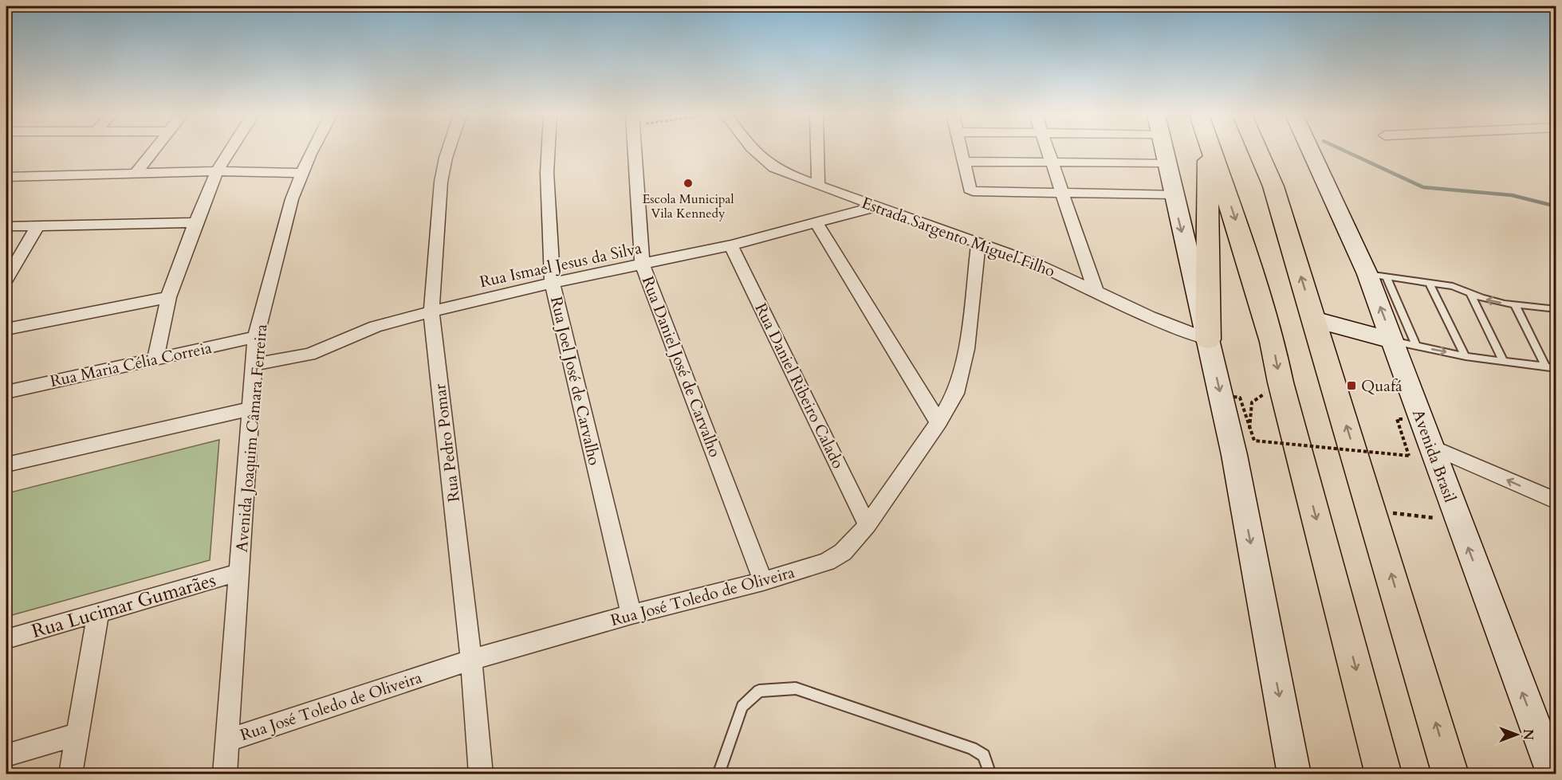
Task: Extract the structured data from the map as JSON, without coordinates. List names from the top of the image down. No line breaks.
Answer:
{"streets":{"street":["Estrada Sargento Miguel Filho","Rua Ismael Jesus da Silva","Rua Maria Célia Correia","Rua Daniel José de Carvalho","Rua Joel José de Carvalho","Rua Daniel Ribeiro Calado","Avenida Joaquim Câmara Ferreira","Rua Pedro Pomar","Avenida Brasil","Rua José Toledo de Oliveira","Rua Lucimar Gumarães"]},"crossings":[["Estrada Sargento Miguel Filho","Rua Ismael Jesus da Silva"],["Estrada Sargento Miguel Filho","Rua José Toledo de Oliveira"],["Rua Ismael Jesus da Silva","Rua Daniel José de Carvalho"],["Rua Ismael Jesus da Silva","Rua Joel José de Carvalho"],["Rua Ismael Jesus da Silva","Rua Daniel Ribeiro Calado"],["Rua Ismael Jesus da Silva","Avenida Joaquim Câmara Ferreira"],["Rua Ismael Jesus da Silva","Rua Pedro Pomar"],["Rua Maria Célia Correia","Avenida Joaquim Câmara Ferreira"],["Rua Daniel José de Carvalho","Rua José Toledo de Oliveira"],["Rua Joel José de Carvalho","Rua José Toledo de Oliveira"],["Rua Daniel Ribeiro Calado","Rua José Toledo de Oliveira"],["Avenida Joaquim Câmara Ferreira","Rua José Toledo de Oliveira"],["Avenida Joaquim Câmara Ferreira","Rua Lucimar Gumarães"],["Rua Pedro Pomar","Rua José Toledo de Oliveira"]],"places":{"other":["Escola Municipal Vila Kennedy"],"transit":["Quafá"]},"north":"right"}
